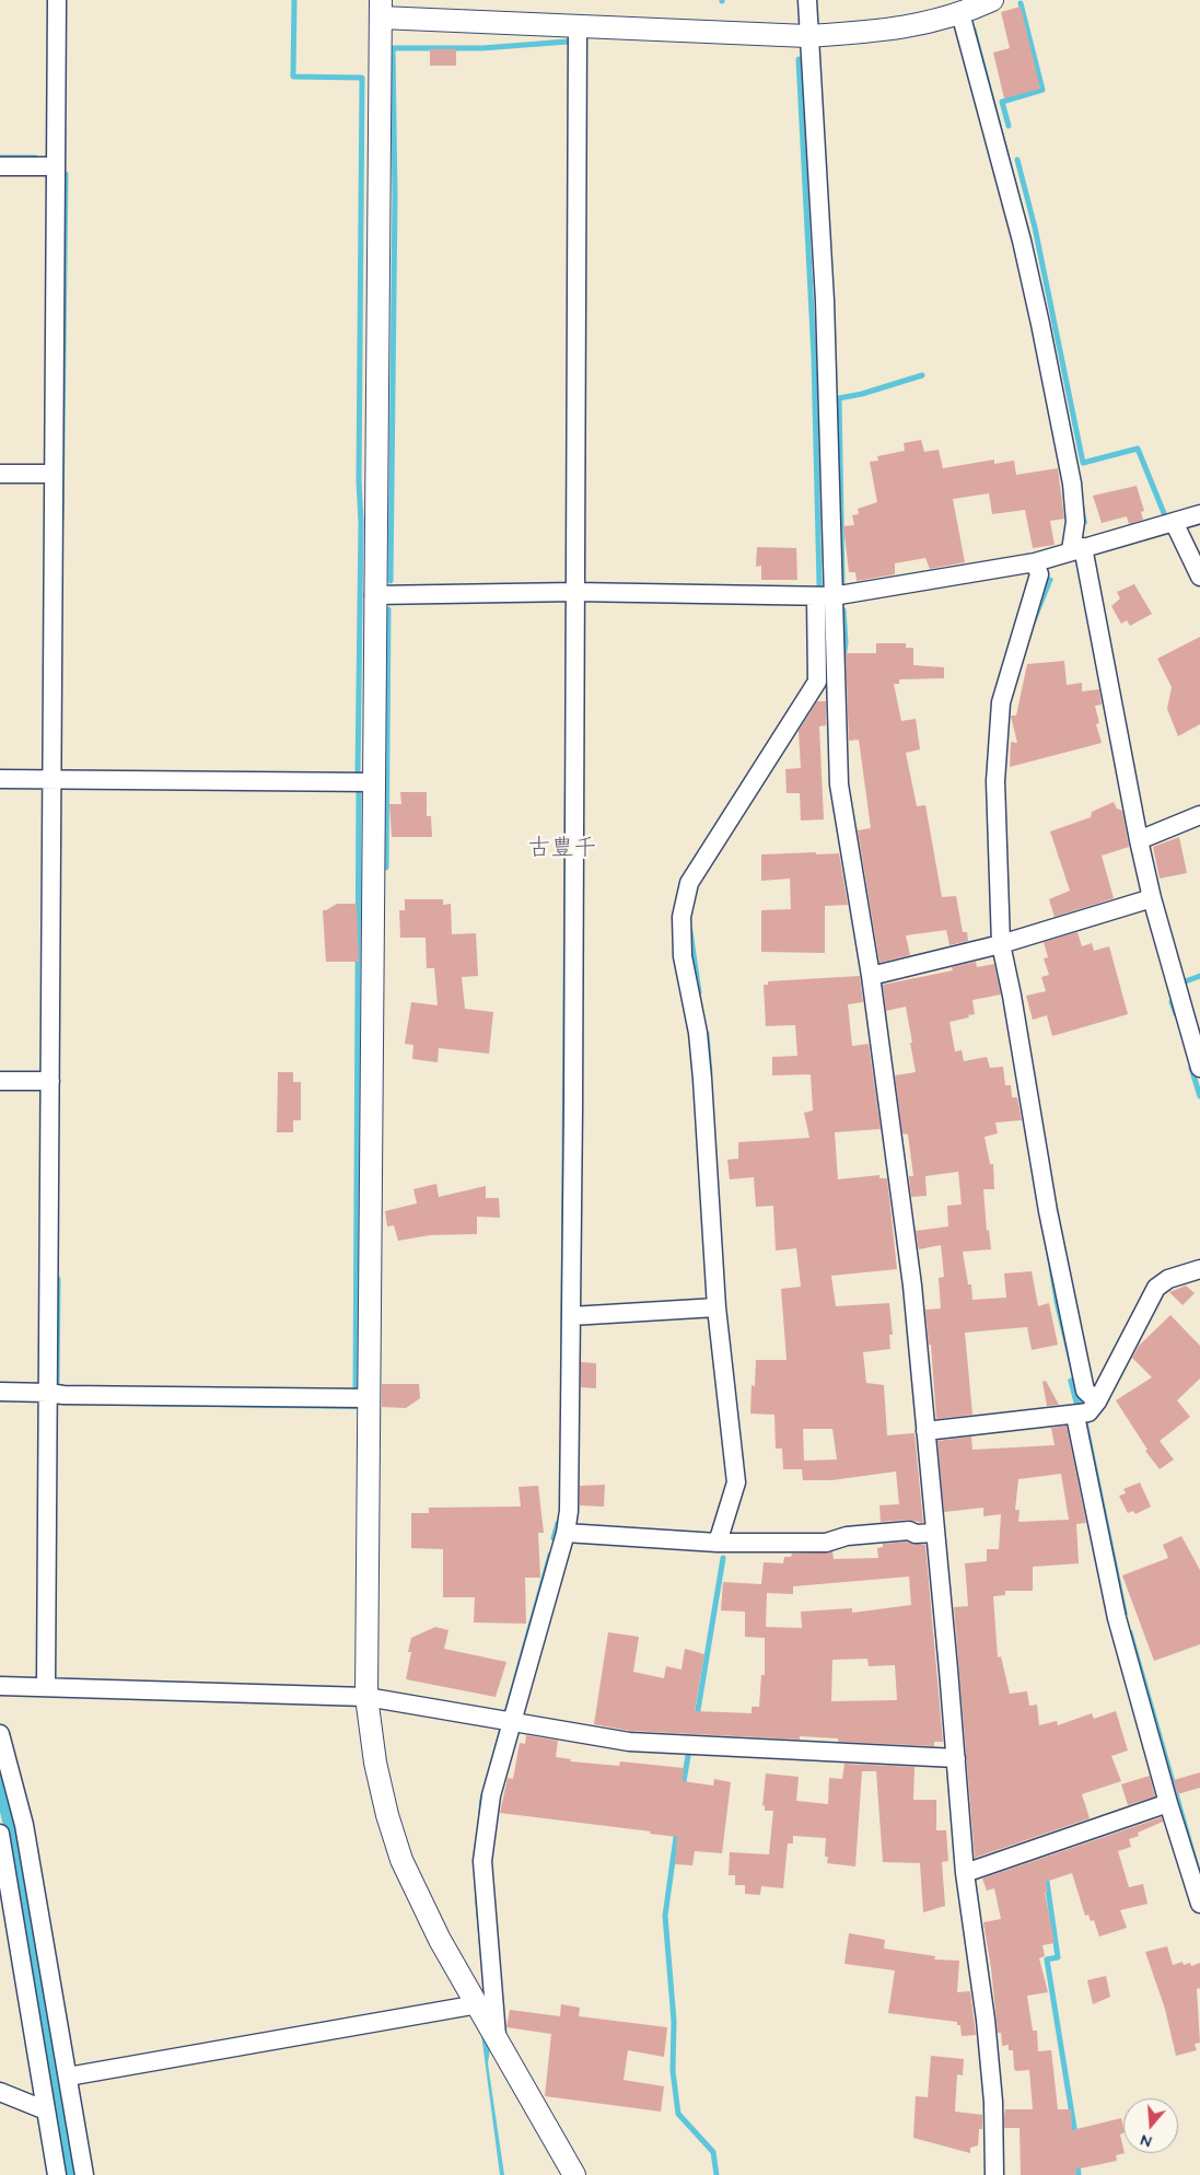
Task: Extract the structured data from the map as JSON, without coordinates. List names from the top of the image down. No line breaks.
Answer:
{"districts":["古豊千"],"north":"bottom"}
